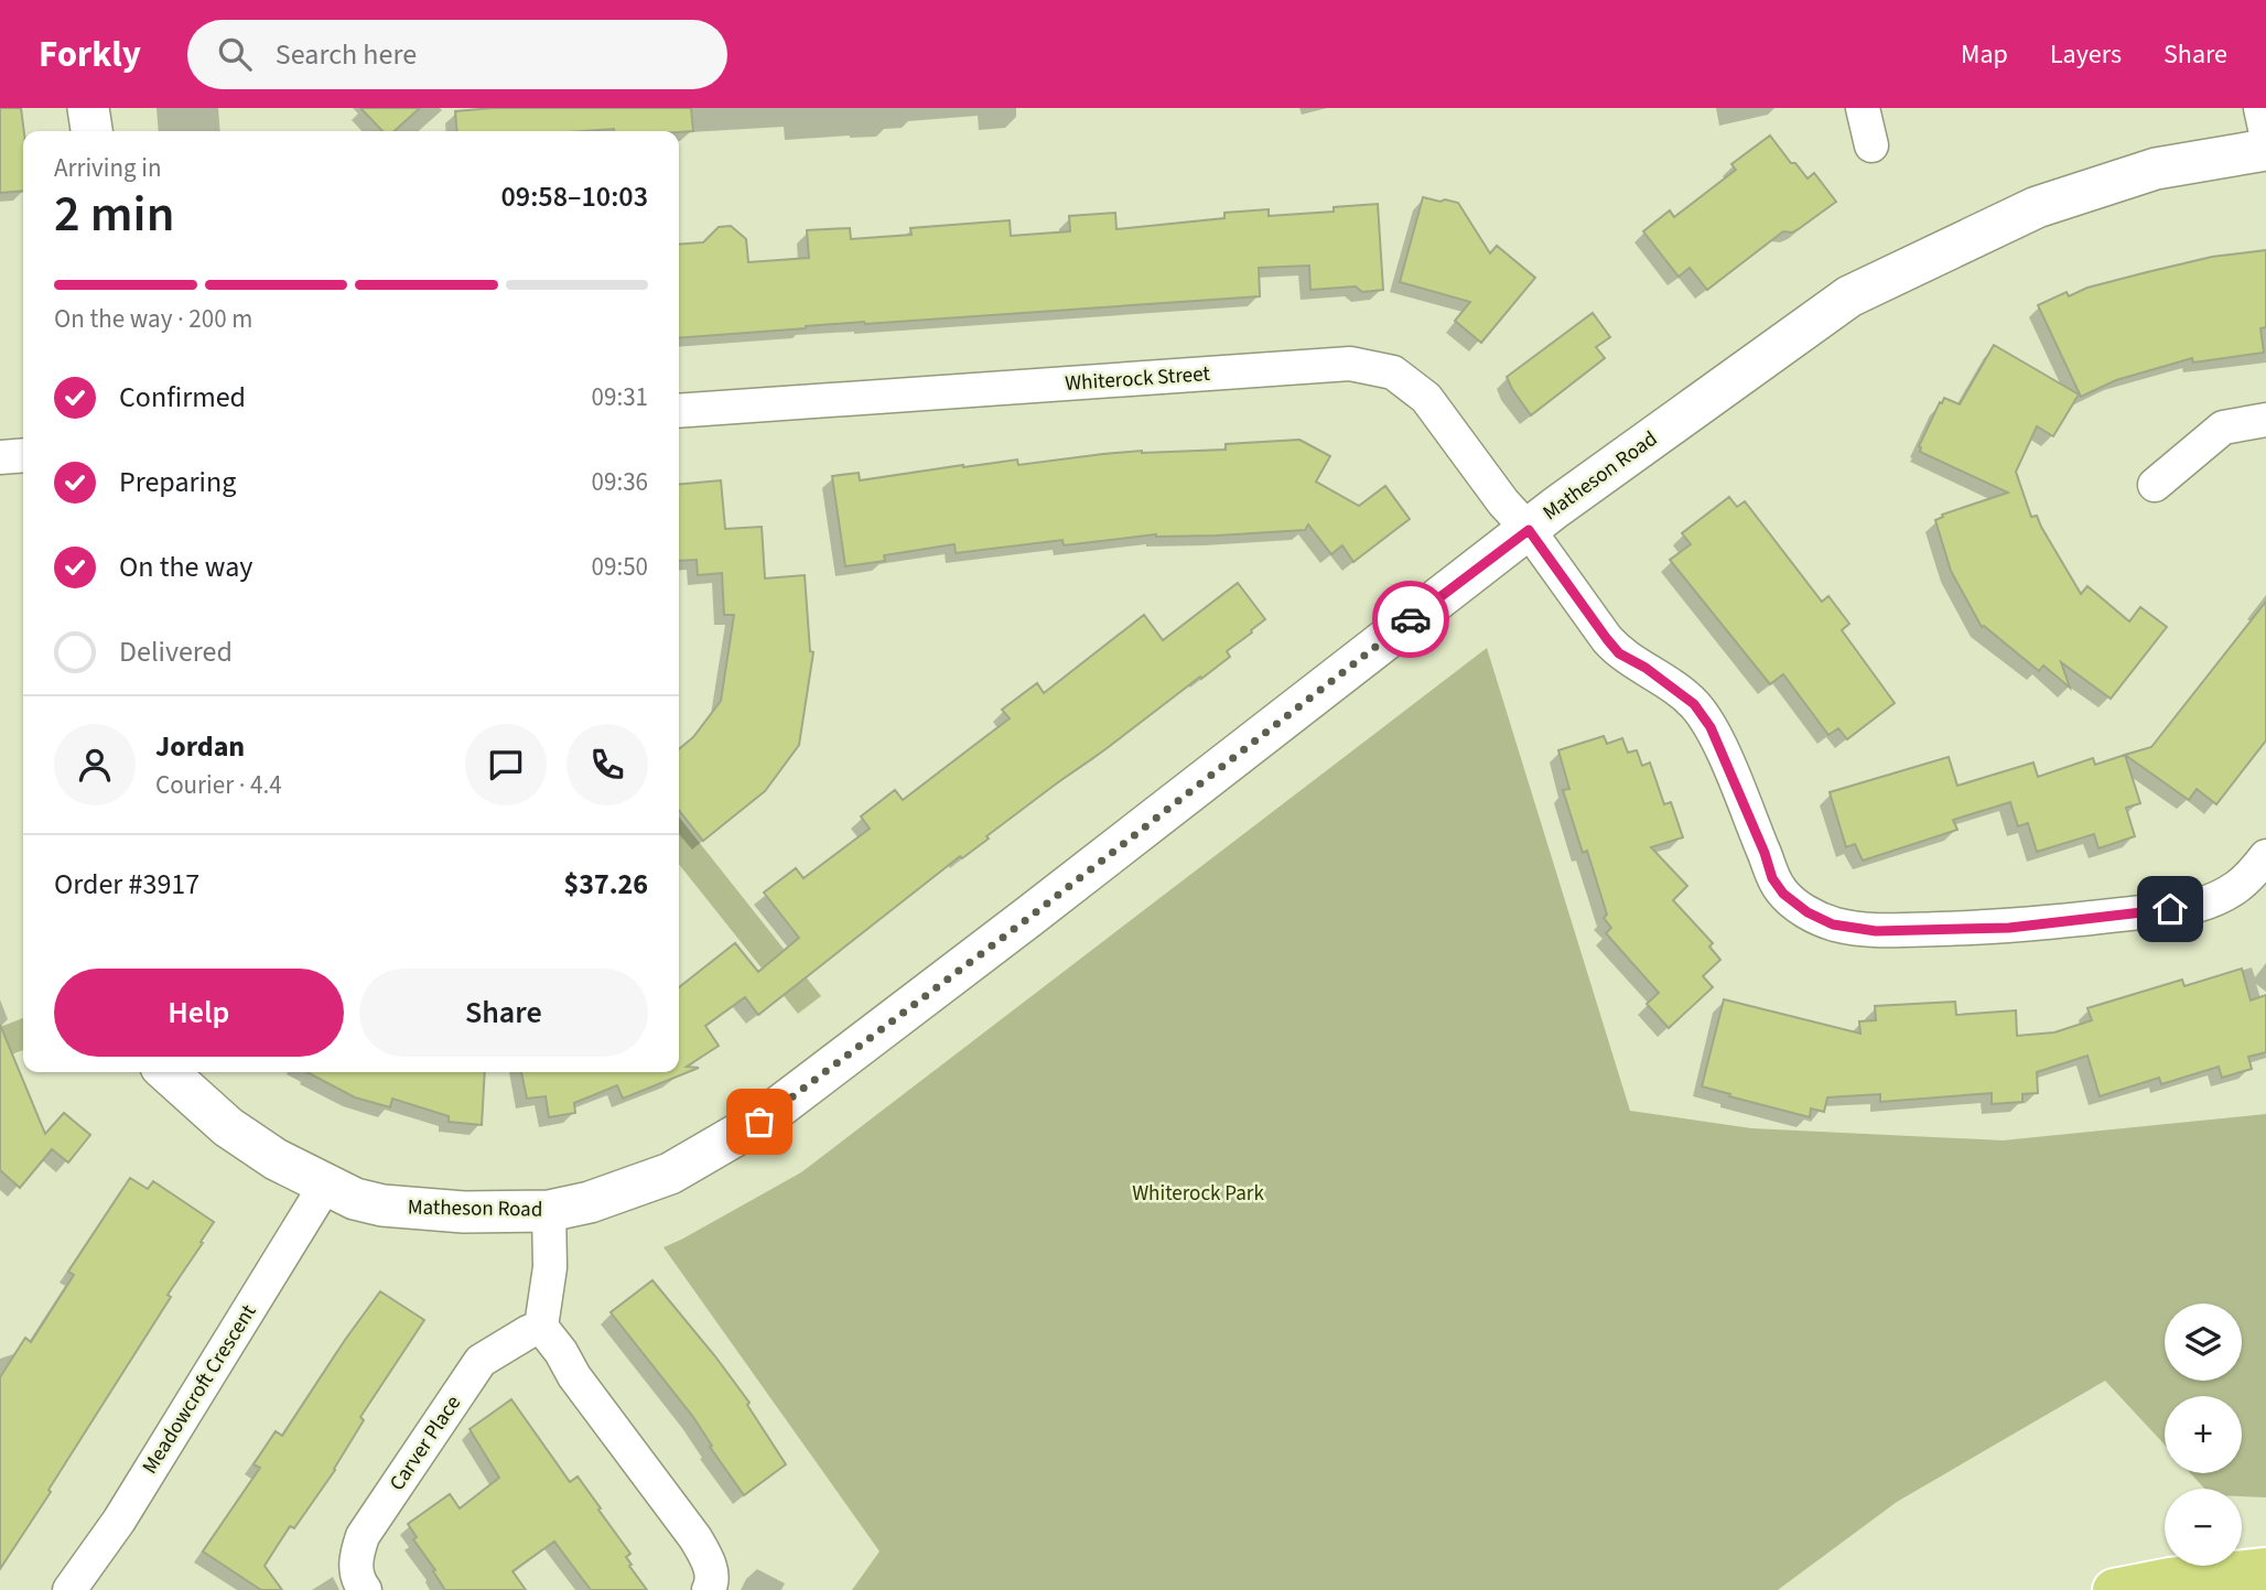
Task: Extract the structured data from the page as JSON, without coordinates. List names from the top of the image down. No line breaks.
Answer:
{"streets":{"street":["Whiterock Street","Matheson Road","Meadowcroft Crescent","Carver Place"]},"crossings":[["Whiterock Street","Matheson Road"],["Matheson Road","Meadowcroft Crescent"]],"parks":["Whiterock Park"],"page":{"header":"Forkly","search":"Search here","nav":["Map","Layers","Share"],"heading":["2 min","Arriving in","09:58–10:03"],"panel":["Jordan","Courier · 4.4","Order #3917","$37.26"],"bar":"On the way · 200 m","list":[["Confirmed","09:31"],["Preparing","09:36"],["On the way","09:50"],"Delivered"],"buttons":["Help","Share"],"map_buttons":["+","−"]}}
